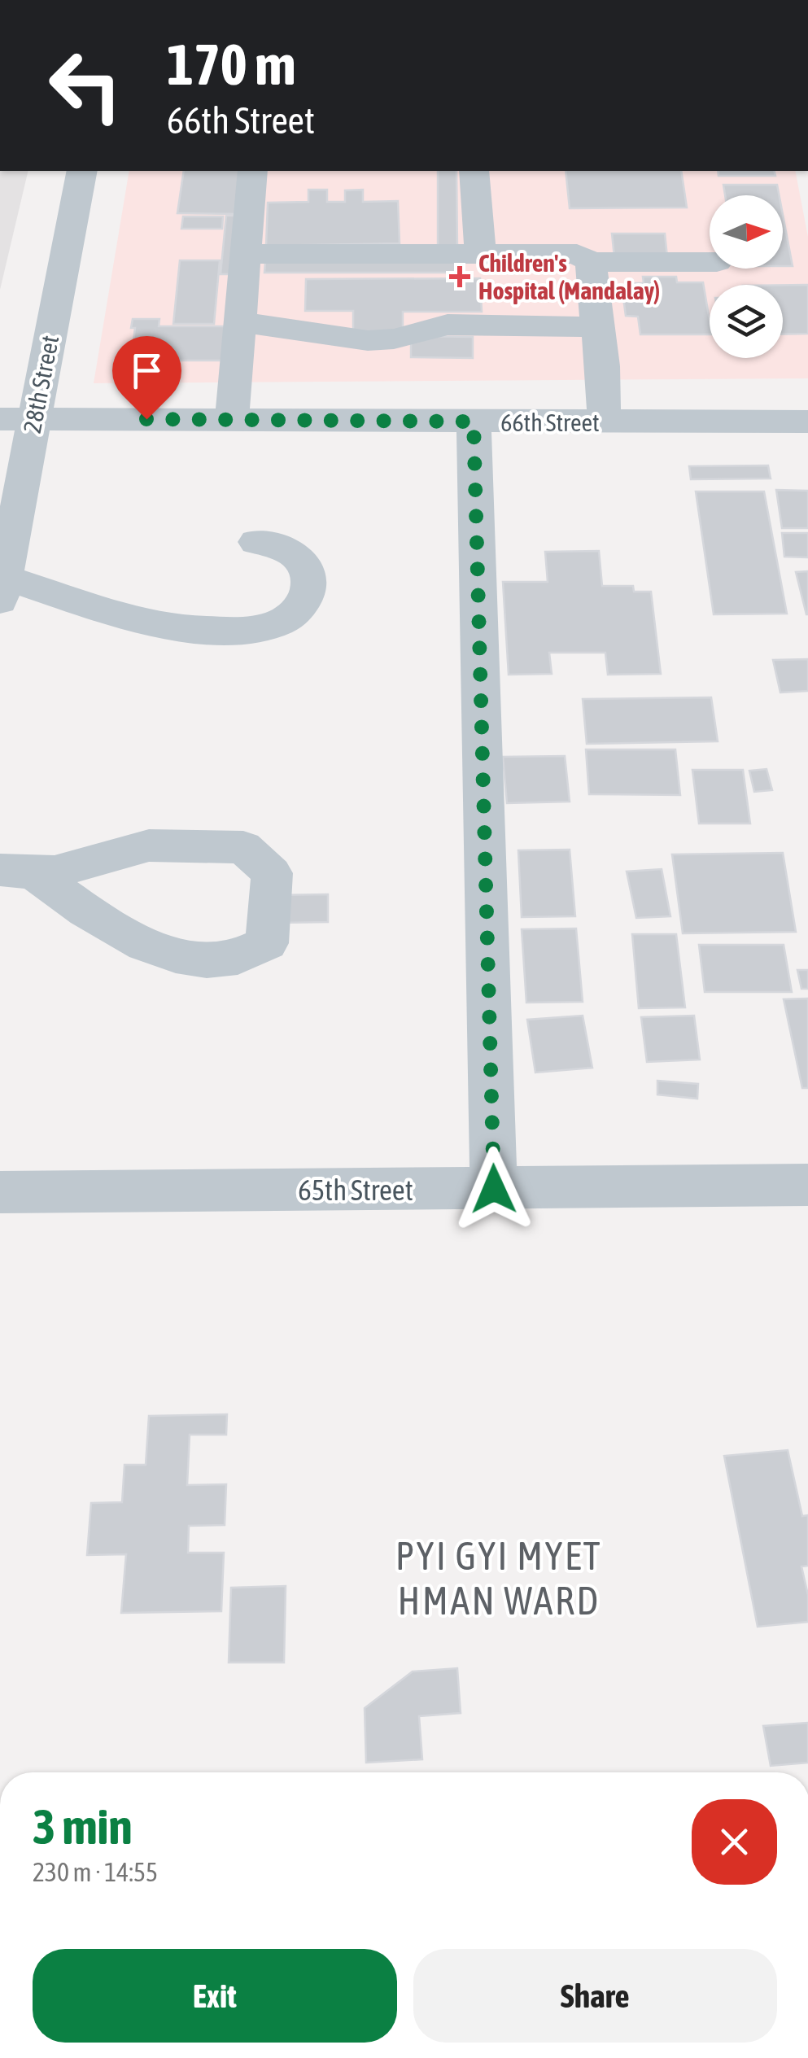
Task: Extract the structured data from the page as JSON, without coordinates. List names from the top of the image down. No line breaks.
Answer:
{"streets":{"street":["28th Street","66th Street","65th Street"]},"crossings":[["28th Street","66th Street"]],"districts":["PYI GYI MYET HMAN WARD"],"places":{"health":["Children's Hospital (Mandalay)"]},"north":"right","page":{"turn":["170 m","66th Street"],"heading":["3 min","230 m · 14:55"],"buttons":["Exit","Share"]}}
